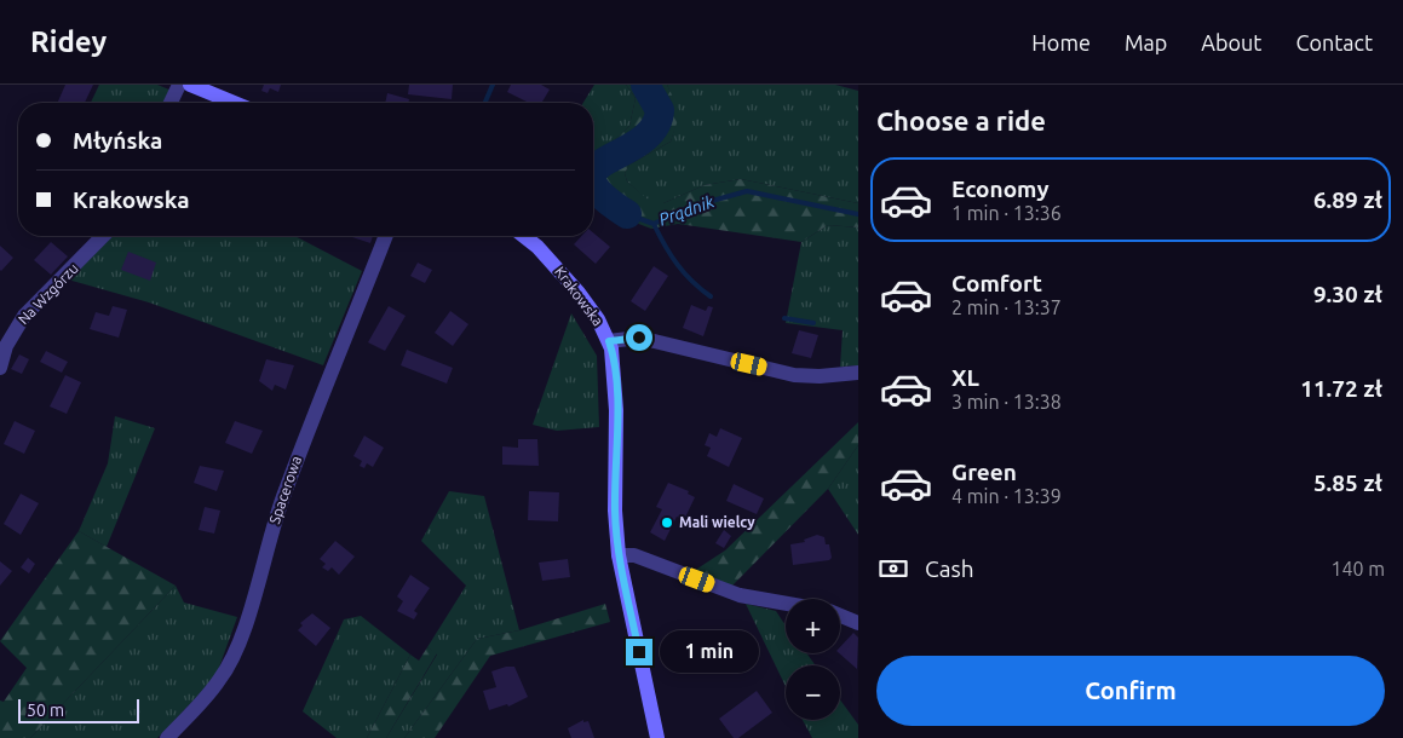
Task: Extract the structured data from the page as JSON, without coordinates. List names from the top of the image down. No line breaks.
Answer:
{"streets":{"main road":["Krakowska"],"street":["Na Wzgórzu","Spacerowa"]},"water":["Prądnik"],"places":["Mali wielcy"],"scale_bar":"50 m","page":{"header":"Ridey","nav":["Home","Map","About","Contact"],"heading":"Choose a ride","banner":["Młyńska","Krakowska"],"list":[{"name":"Economy","note":"1 min · 13:36","value":"6.89 zł"},{"name":"Comfort","note":"2 min · 13:37","value":"9.30 zł"},{"name":"XL","note":"3 min · 13:38","value":"11.72 zł"},{"name":"Green","note":"4 min · 13:39","value":"5.85 zł"}],"pay":["Cash","140 m"],"map_buttons":["+","−"],"bubble":"1 min","buttons":"Confirm","scale":"50 m"}}
